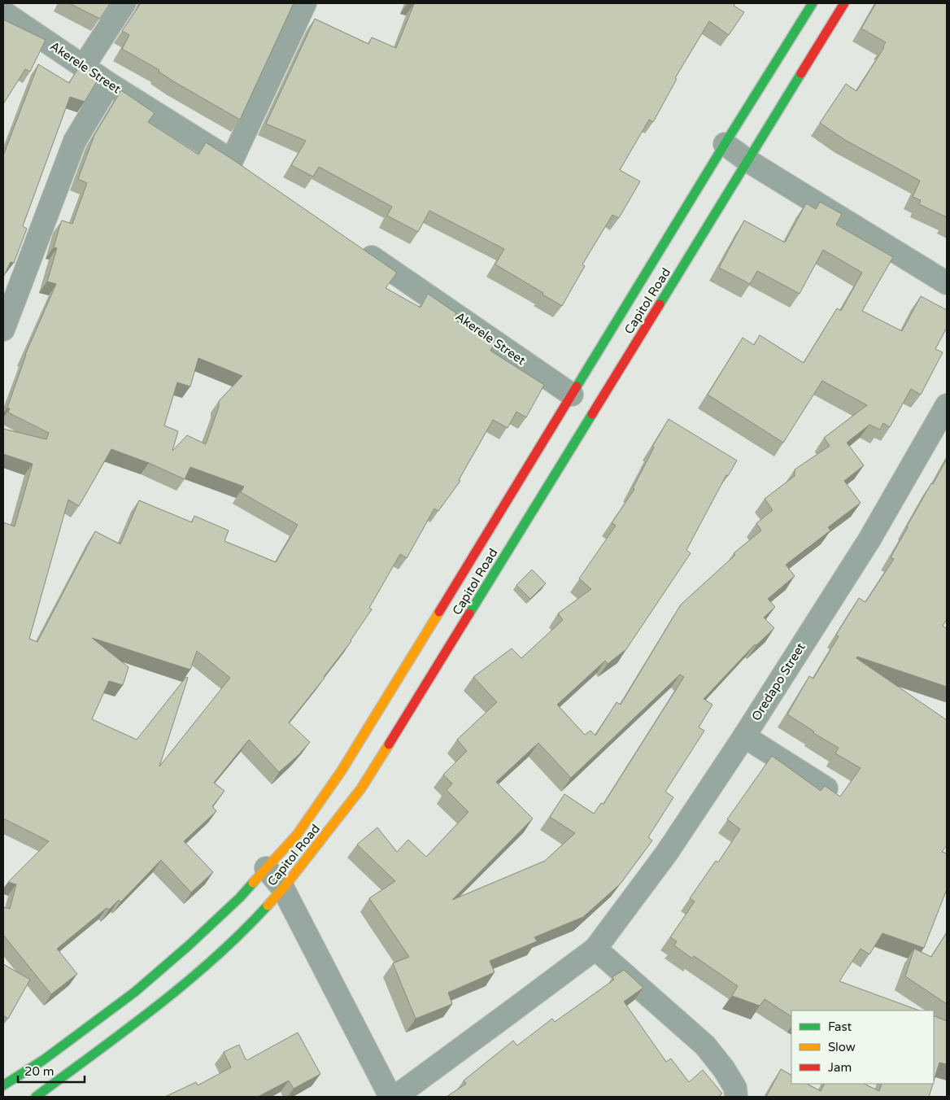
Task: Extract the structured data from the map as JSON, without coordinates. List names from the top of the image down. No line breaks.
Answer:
{"streets":{"main road":["Capitol Road"],"street":["Akerele Street","Oredapo Street"]},"crossings":[["Akerele Street","Capitol Road"]],"legend":["Fast","Slow","Jam"],"scale_bar":"20 m"}
